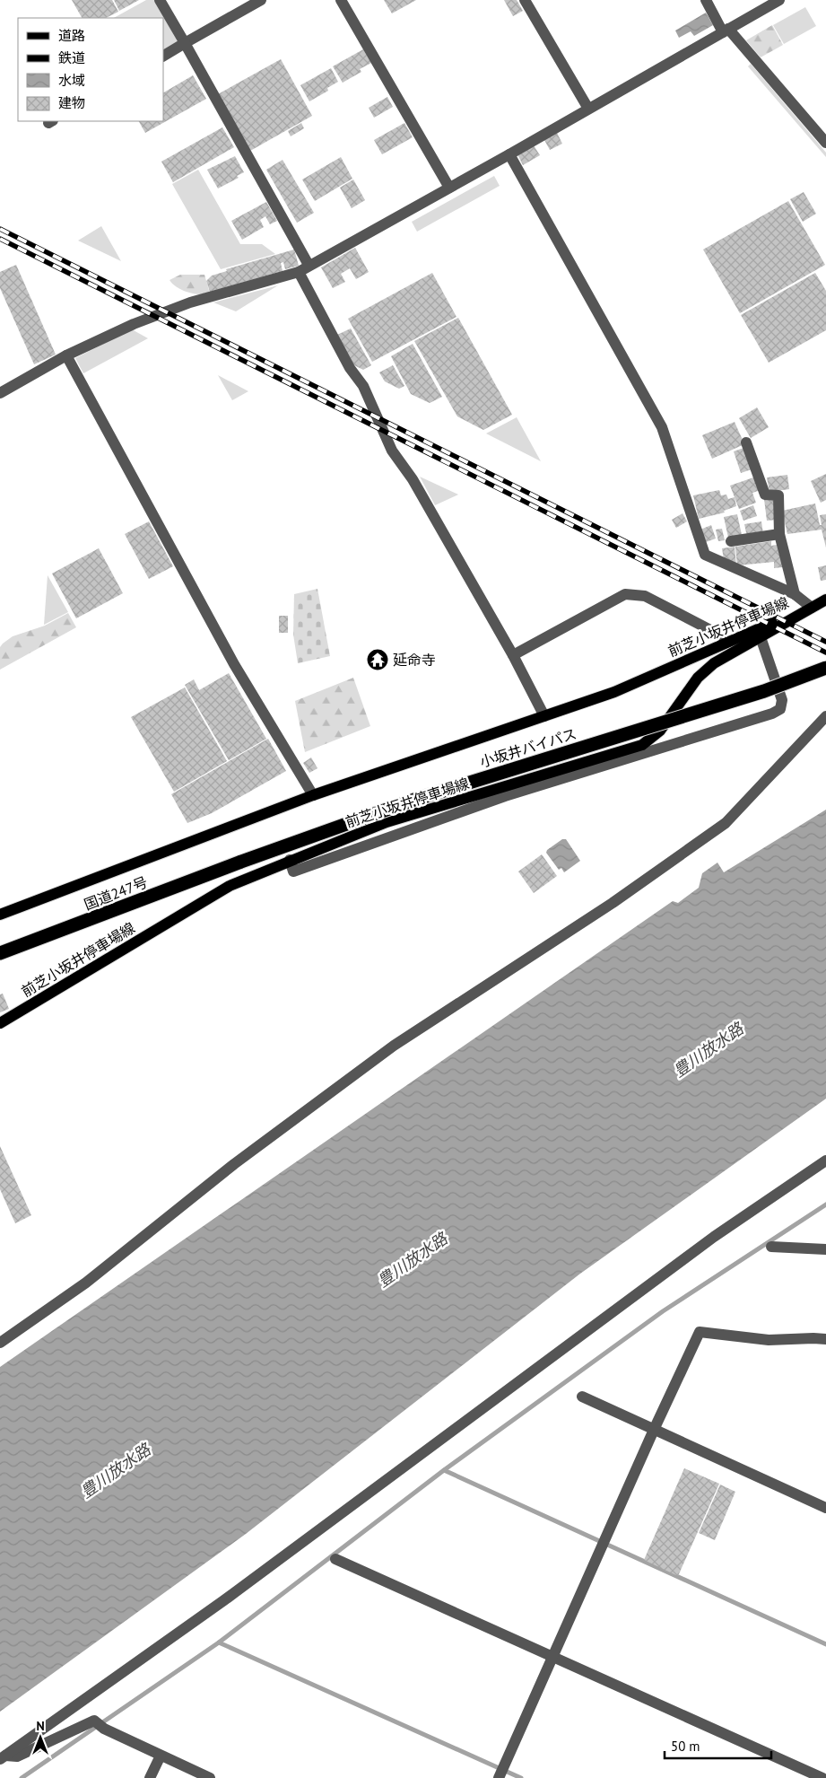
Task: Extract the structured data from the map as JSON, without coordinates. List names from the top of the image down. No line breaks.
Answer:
{"streets":{"highway":["小坂井バイパス","国道247号"],"main road":["前芝小坂井停車場線"]},"crossings":[["小坂井バイパス","国道247号"]],"water":["豊川放水路"],"places":{"temple":["延命寺"]},"legend":["道路","鉄道","水域","建物"],"scale_bar":"50 m","north":"top"}
